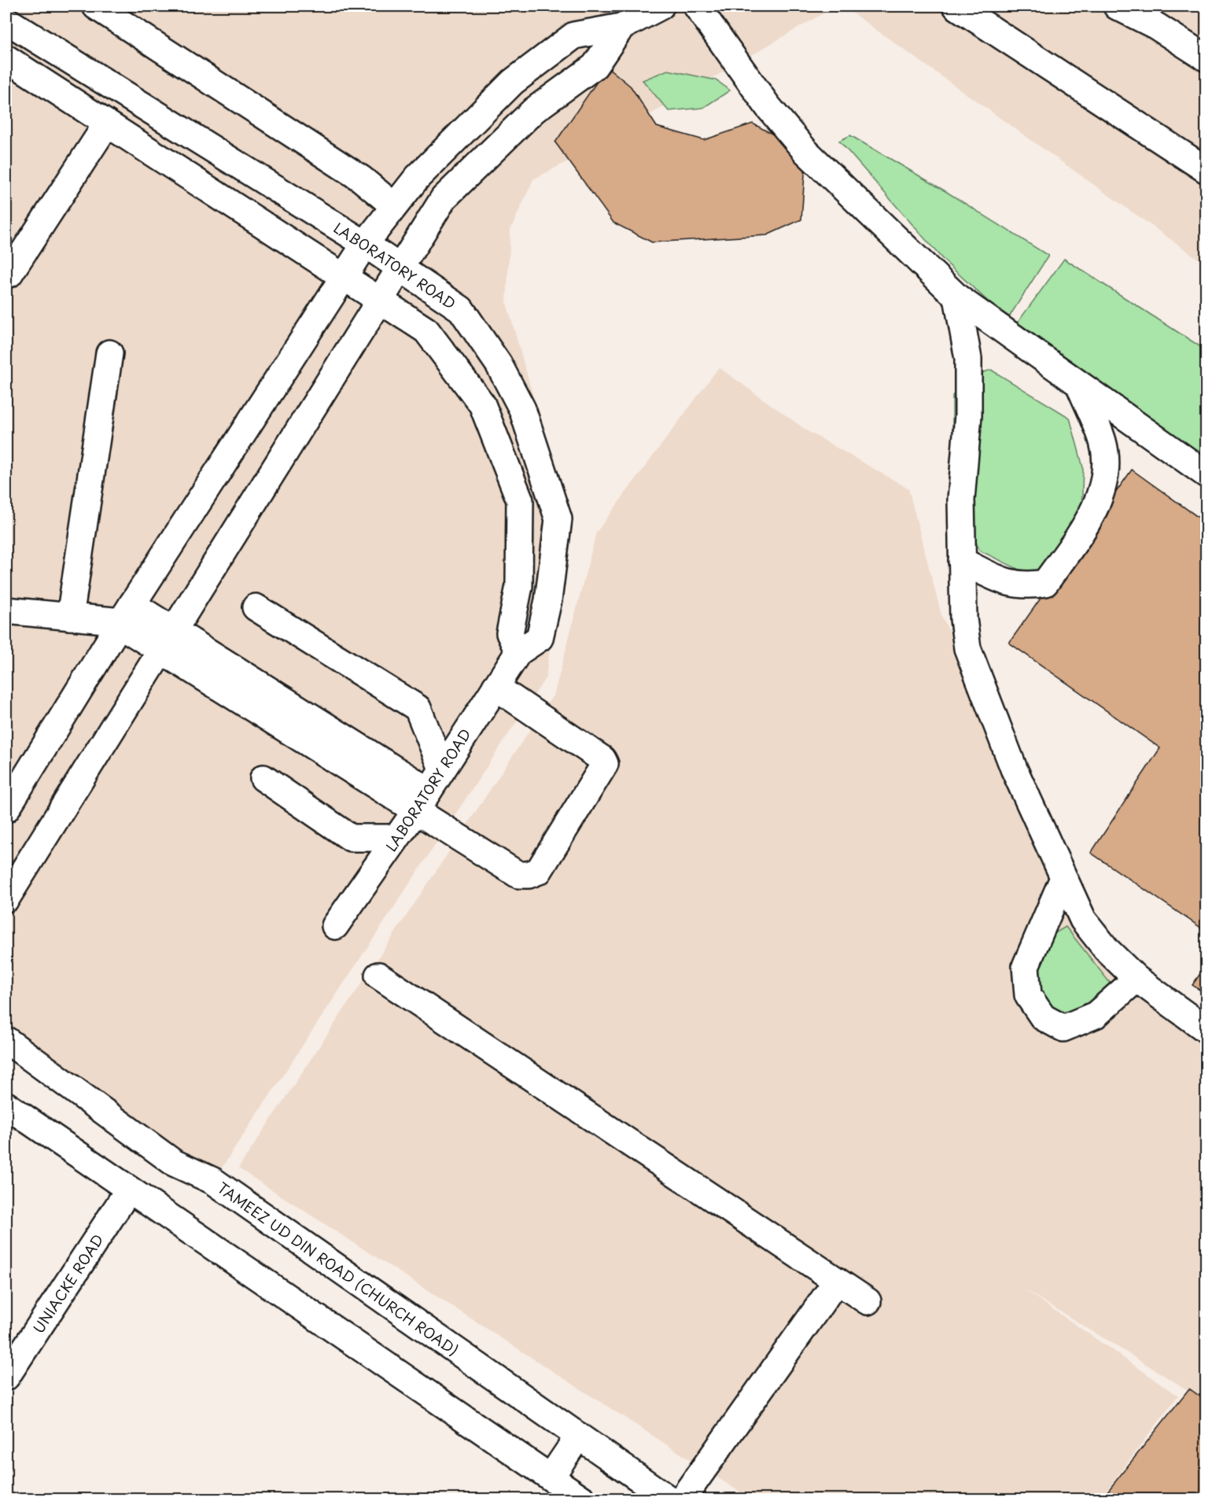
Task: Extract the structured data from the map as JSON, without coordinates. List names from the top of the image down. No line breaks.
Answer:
{"streets":{"street":["LABORATORY ROAD","TAMEEZ UD DIN ROAD (CHURCH ROAD)","UNIACKE ROAD"]}}
